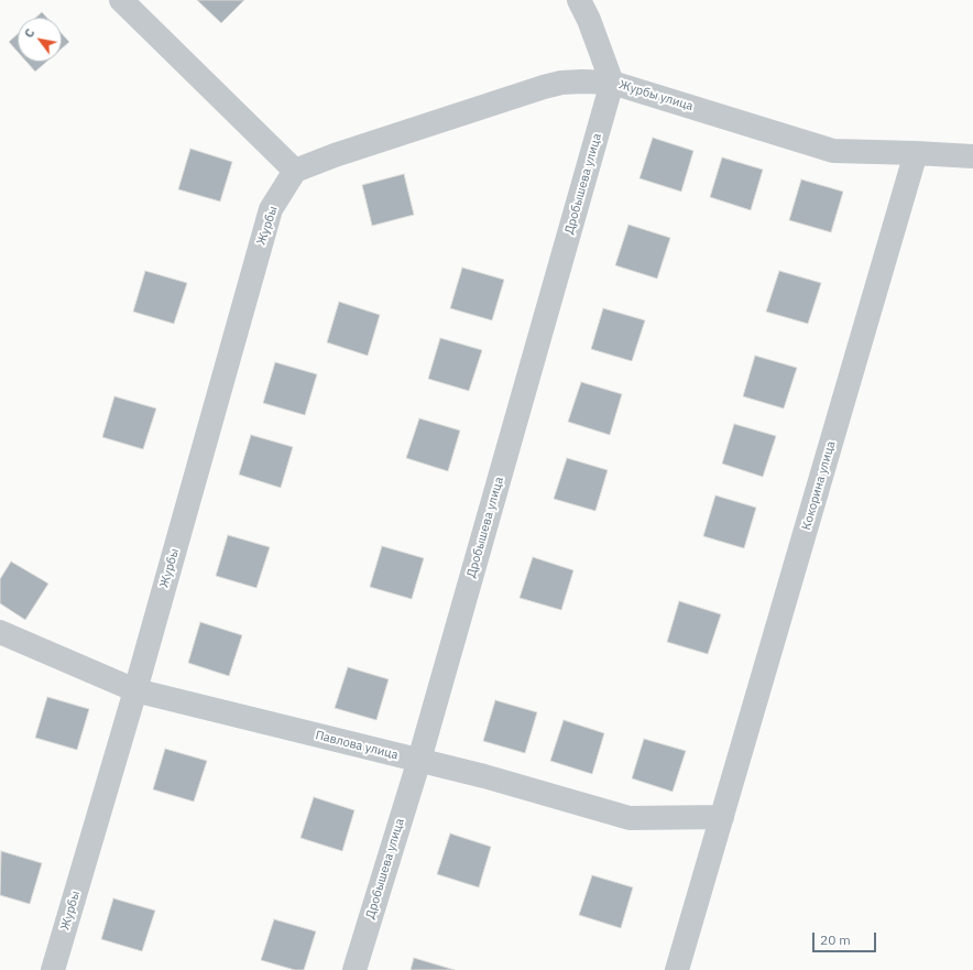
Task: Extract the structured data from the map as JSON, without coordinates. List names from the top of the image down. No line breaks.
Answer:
{"streets":{"street":["Журбы улица","Дробышева улица","Журбы","Кокорина улица","Павлова улица"]},"crossings":[["Журбы улица","Дробышева улица"],["Журбы улица","Журбы"],["Журбы улица","Кокорина улица"],["Дробышева улица","Павлова улица"],["Журбы","Павлова улица"],["Кокорина улица","Павлова улица"]],"scale_bar":"20 m","north":"top left"}
